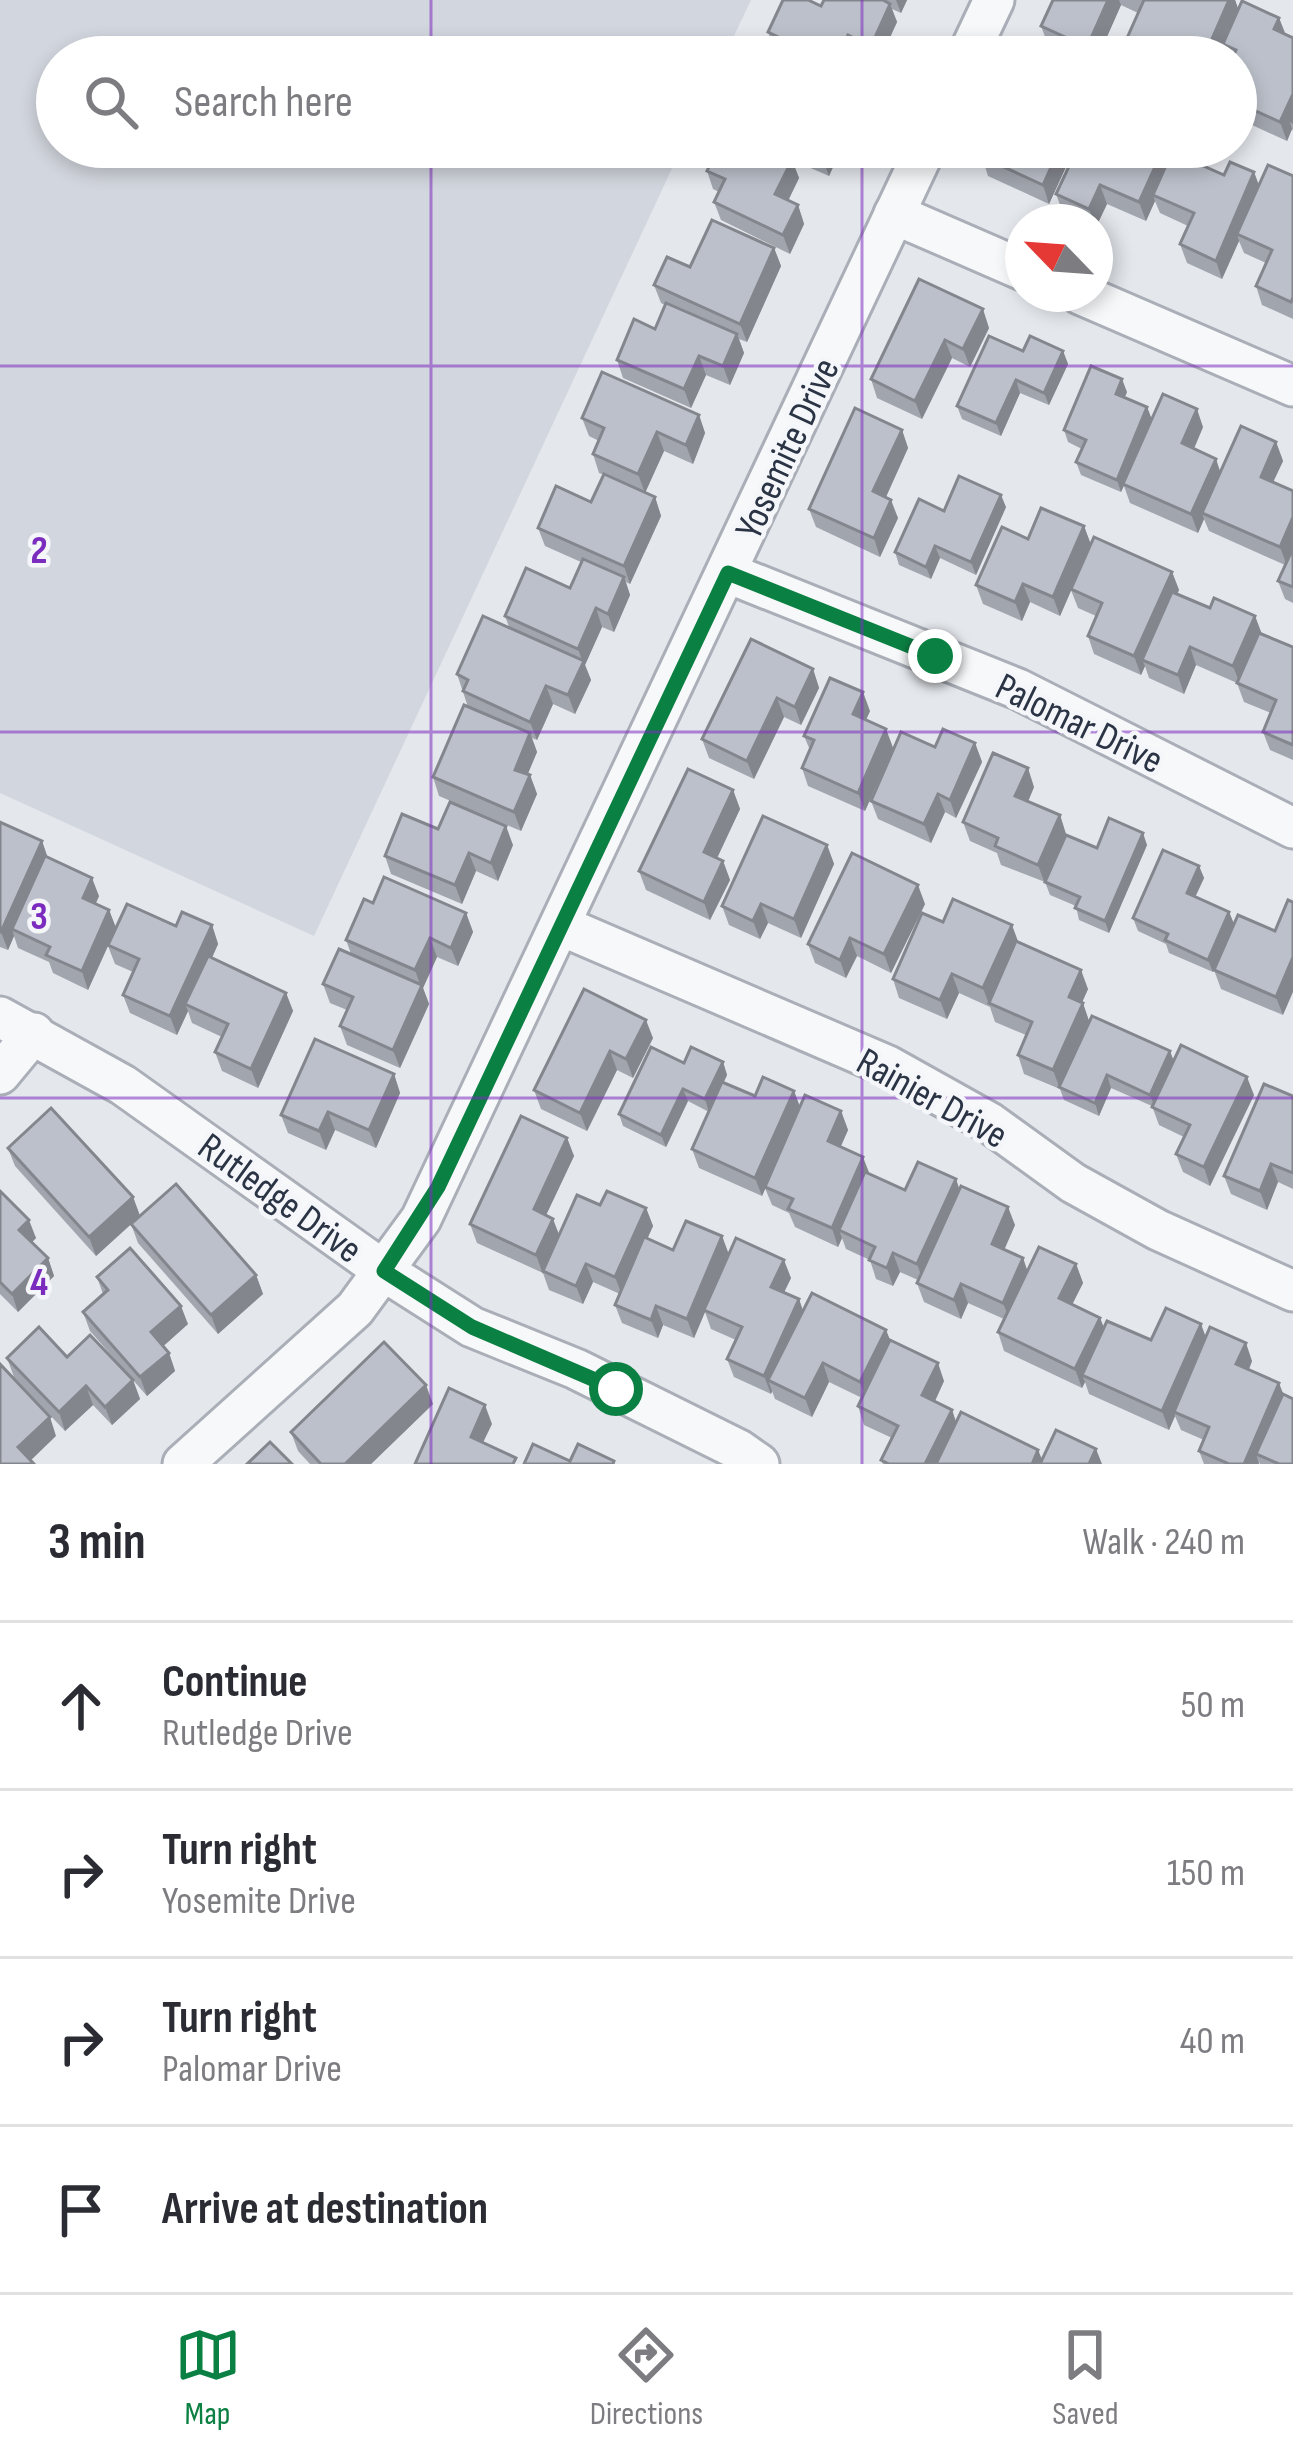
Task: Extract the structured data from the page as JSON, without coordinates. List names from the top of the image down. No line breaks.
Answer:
{"streets":{"street":["Yosemite Drive","Palomar Drive","Rainier Drive","Rutledge Drive"]},"crossings":[["Yosemite Drive","Palomar Drive"],["Yosemite Drive","Rainier Drive"],["Yosemite Drive","Rutledge Drive"]],"north":"top left","page":{"search":"Search here","heading":["3 min","Walk · 240 m"],"list":[["Continue","Rutledge Drive","50 m"],["Turn right","Yosemite Drive","150 m"],["Turn right","Palomar Drive","40 m"],"Arrive at destination"],"nav":["Map","Directions","Saved"]},"grid":{"rows":["2","3","4"]}}
